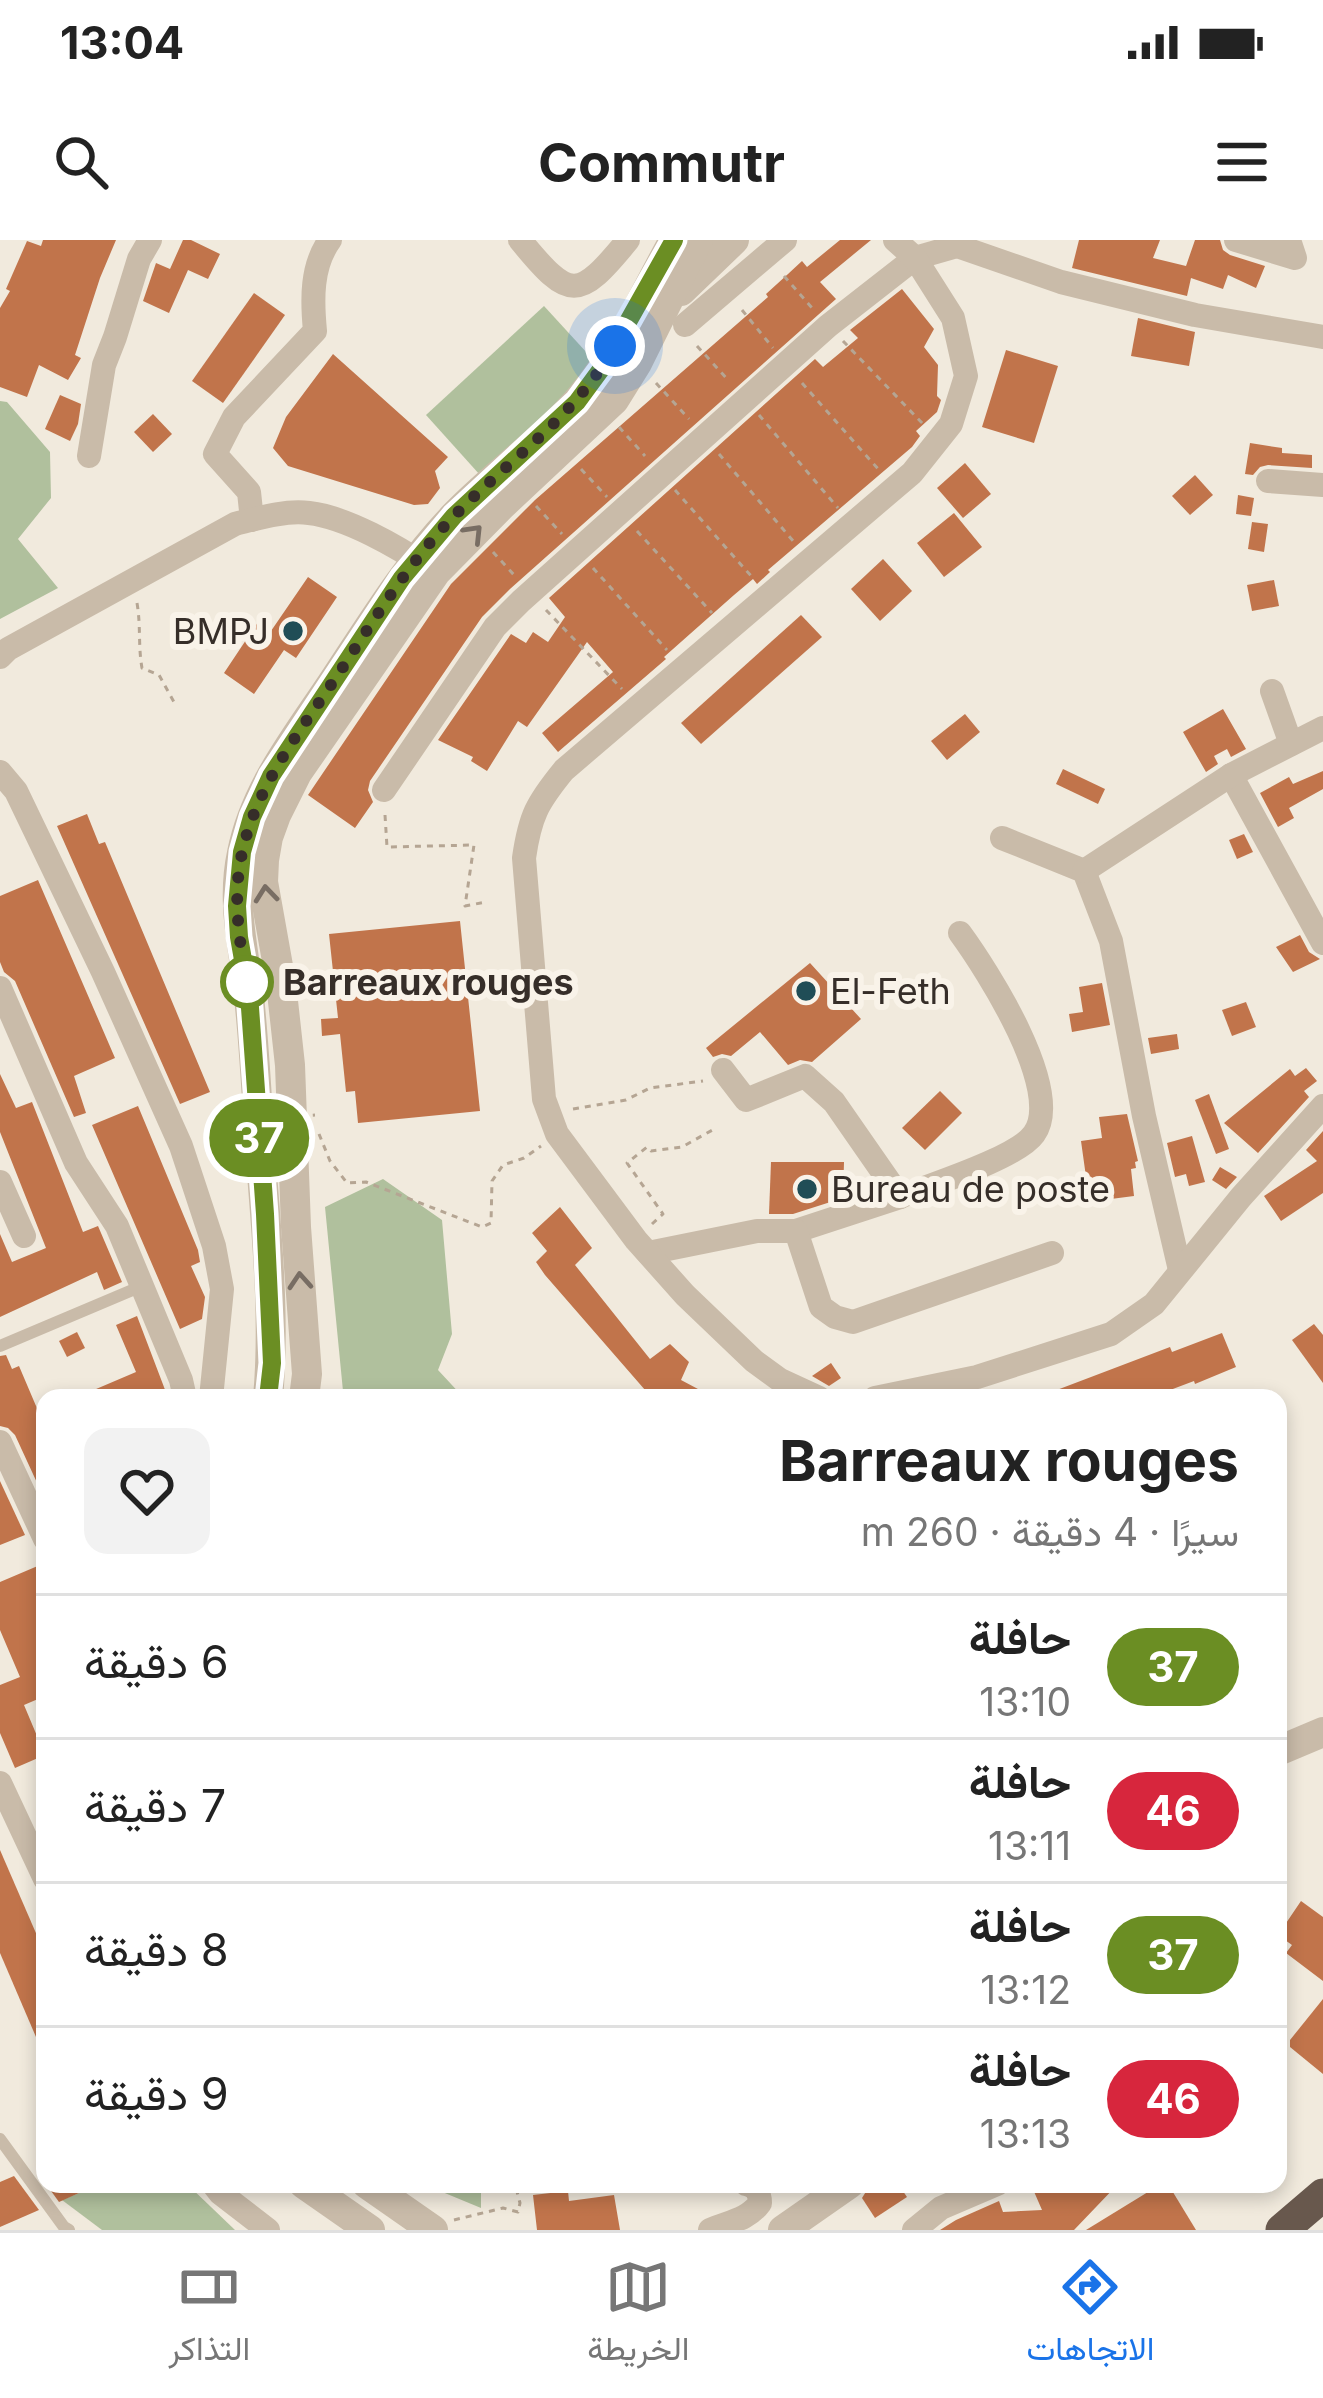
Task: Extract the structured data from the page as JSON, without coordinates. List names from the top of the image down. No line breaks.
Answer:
{"places":["BMPJ","Barreaux rouges","El-Feth","Bureau de poste"],"lines":["bus line 37"],"page":{"status":"13:04","header":"Commutr","on_map":"37","heading":["Barreaux rouges","سيرًا · 4 دقيقة · 260 m"],"list":[{"mark":"37","name":"حافلة","note":"13:10","value":"6 دقيقة"},{"mark":"46","name":"حافلة","note":"13:11","value":"7 دقيقة"},{"mark":"37","name":"حافلة","note":"13:12","value":"8 دقيقة"},{"mark":"46","name":"حافلة","note":"13:13","value":"9 دقيقة"}],"tabs":["الاتجاهات","الخريطة","التذاكر"]}}
